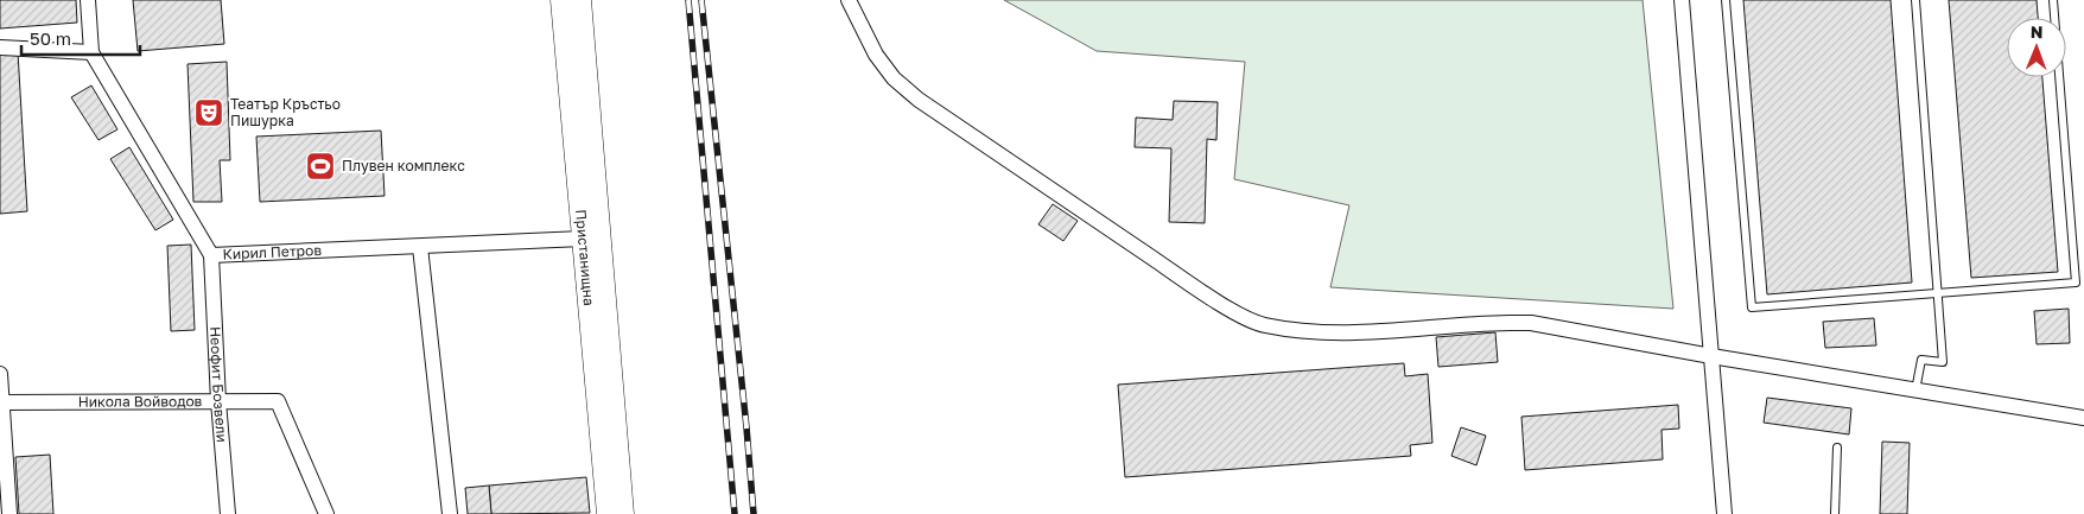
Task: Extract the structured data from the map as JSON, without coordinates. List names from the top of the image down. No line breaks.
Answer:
{"streets":{"main road":["Пристанищна"],"street":["Кирил Петров","Неофит Бозвели","Никола Войводов"]},"crossings":[["Кирил Петров","Пристанищна"],["Кирил Петров","Неофит Бозвели"],["Неофит Бозвели","Никола Войводов"]],"places":{"theatre":["Театър Кръстьо Пишурка"],"sports":["Плувен комплекс"]},"scale_bar":"50 m","north":"top"}
